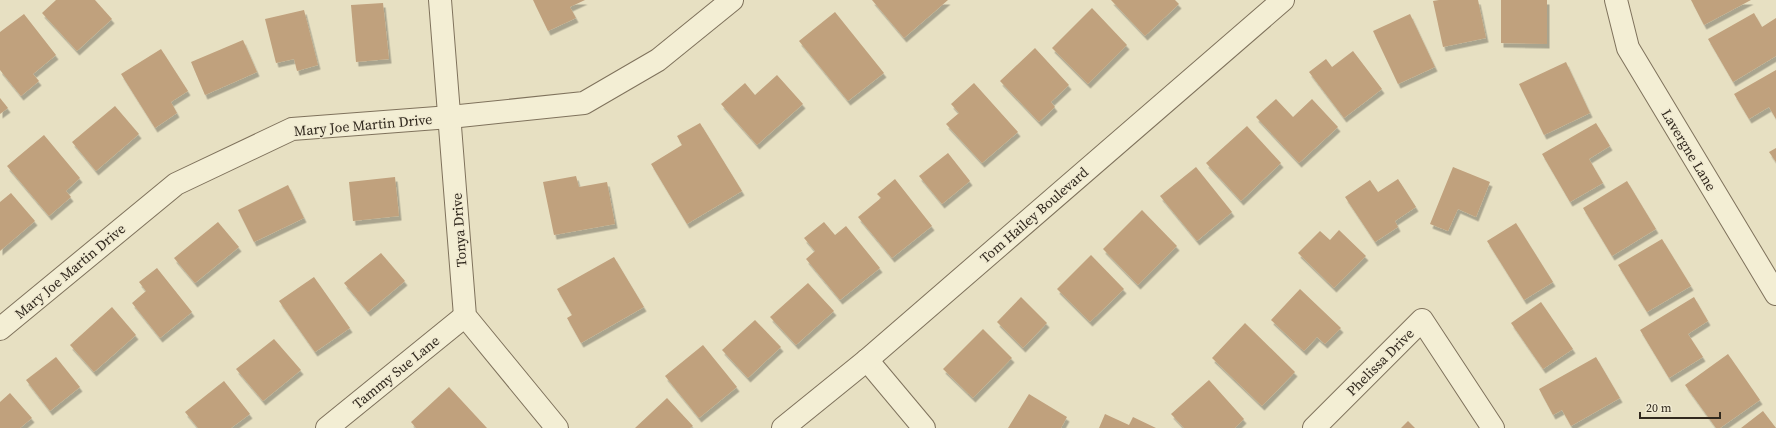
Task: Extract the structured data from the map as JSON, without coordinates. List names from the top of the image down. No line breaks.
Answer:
{"streets":{"street":["Mary Joe Martin Drive","Lavergne Lane","Tom Hailey Boulevard","Tonya Drive","Phelissa Drive","Tammy Sue Lane"]},"crossings":[["Mary Joe Martin Drive","Tonya Drive"],["Tonya Drive","Tammy Sue Lane"]],"scale_bar":"20 m"}
